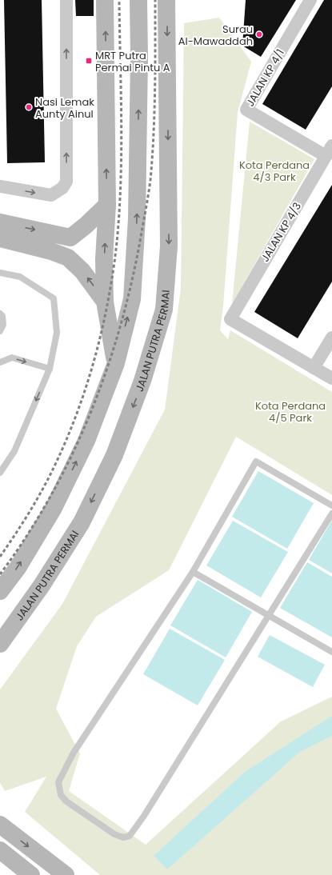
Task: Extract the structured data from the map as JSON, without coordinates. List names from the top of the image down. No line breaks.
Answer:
{"streets":{"main road":["JALAN PUTRA PERMAI"],"street":["JALAN KP 4/1","JALAN KP 4/3"]},"crossings":[["JALAN KP 4/1","JALAN KP 4/3"]],"parks":["Kota Perdana 4/3 Park","Kota Perdana 4/5 Park"],"places":{"other":["Surau Al-Mawaddah","Nasi Lemak Aunty Ainul"],"transit":["MRT Putra Permai Pintu A"]}}
